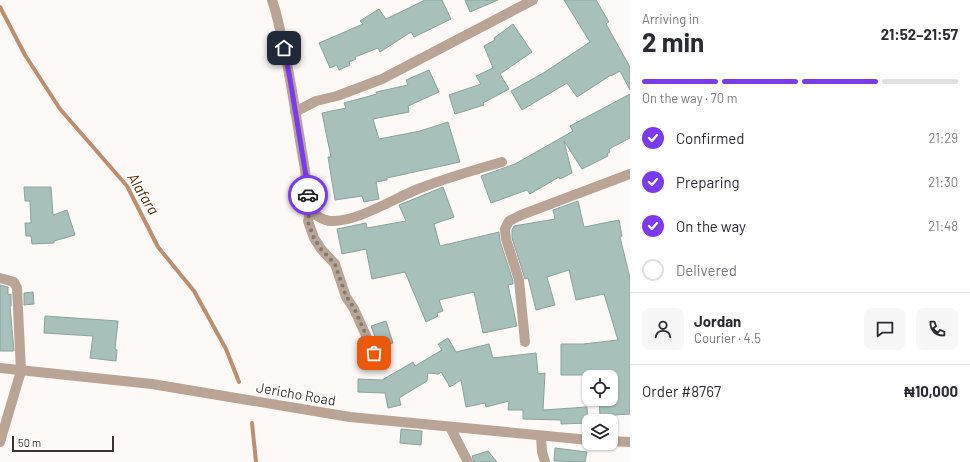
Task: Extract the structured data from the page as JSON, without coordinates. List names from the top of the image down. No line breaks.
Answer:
{"streets":{"street":["Jericho Road"]},"water":["Alafara"],"scale_bar":"50 m","page":{"heading":["2 min","Arriving in","21:52–21:57"],"panel":["Jordan","Courier · 4.5","Order #8767","₦10,000"],"bar":"On the way · 70 m","list":[["Confirmed","21:29"],["Preparing","21:30"],["On the way","21:48"],"Delivered"],"scale":"50 m"}}
